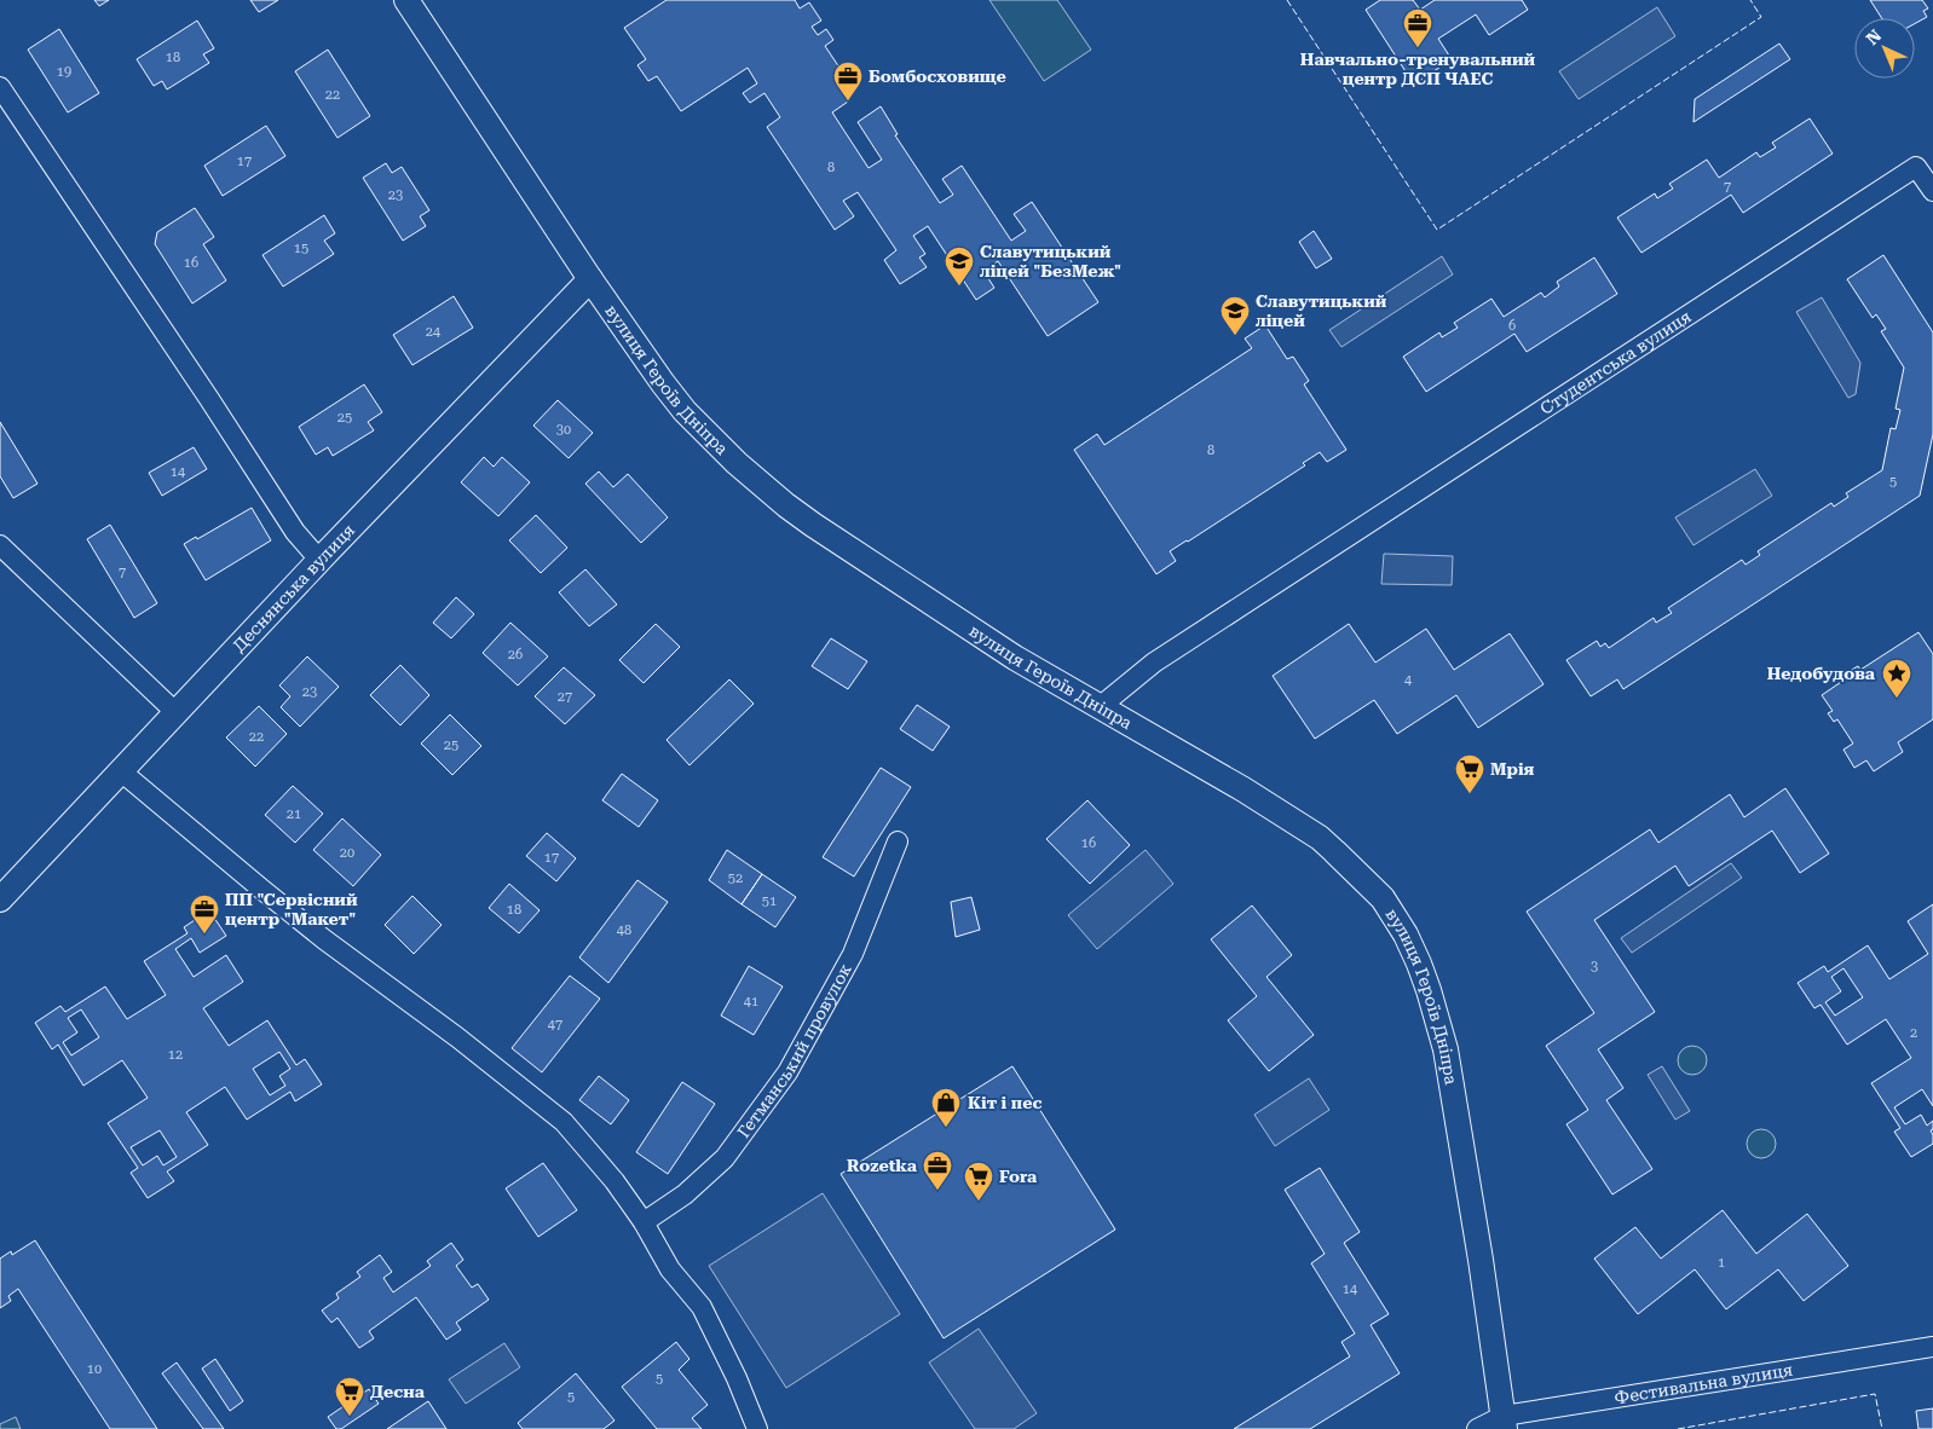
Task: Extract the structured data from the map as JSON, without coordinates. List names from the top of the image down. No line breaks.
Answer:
{"streets":{"street":["Студентська вулиця","вулиця Героїв Дніпра","Деснянська вулиця","Гетманський провулок","Фестивальна вулиця"]},"crossings":[["Студентська вулиця","вулиця Героїв Дніпра"],["вулиця Героїв Дніпра","Деснянська вулиця"],["вулиця Героїв Дніпра","Фестивальна вулиця"]],"places":{"office":["Навчально-тренувальний центр ДСП ЧАЕС","Бомбосховище","ПП \"Сервісний центр \"Макет\"","Rozetka"],"school or university":["Славутицький ліцей \"БезМеж\"","Славутицький ліцей"],"place":["Недобудова"],"supermarket":["Мрiя","Fora","Десна"],"shop":["Кіт і пес"]},"house_numbers":["18","19","22","17","8","7","23","15","16","6","24","25","30","8","14","5","7","26","4","23","27","22","25","21","16","20","17","52","51","18","48","3","41","47","2","12","1","14","10","5","5"],"north":"top left"}
